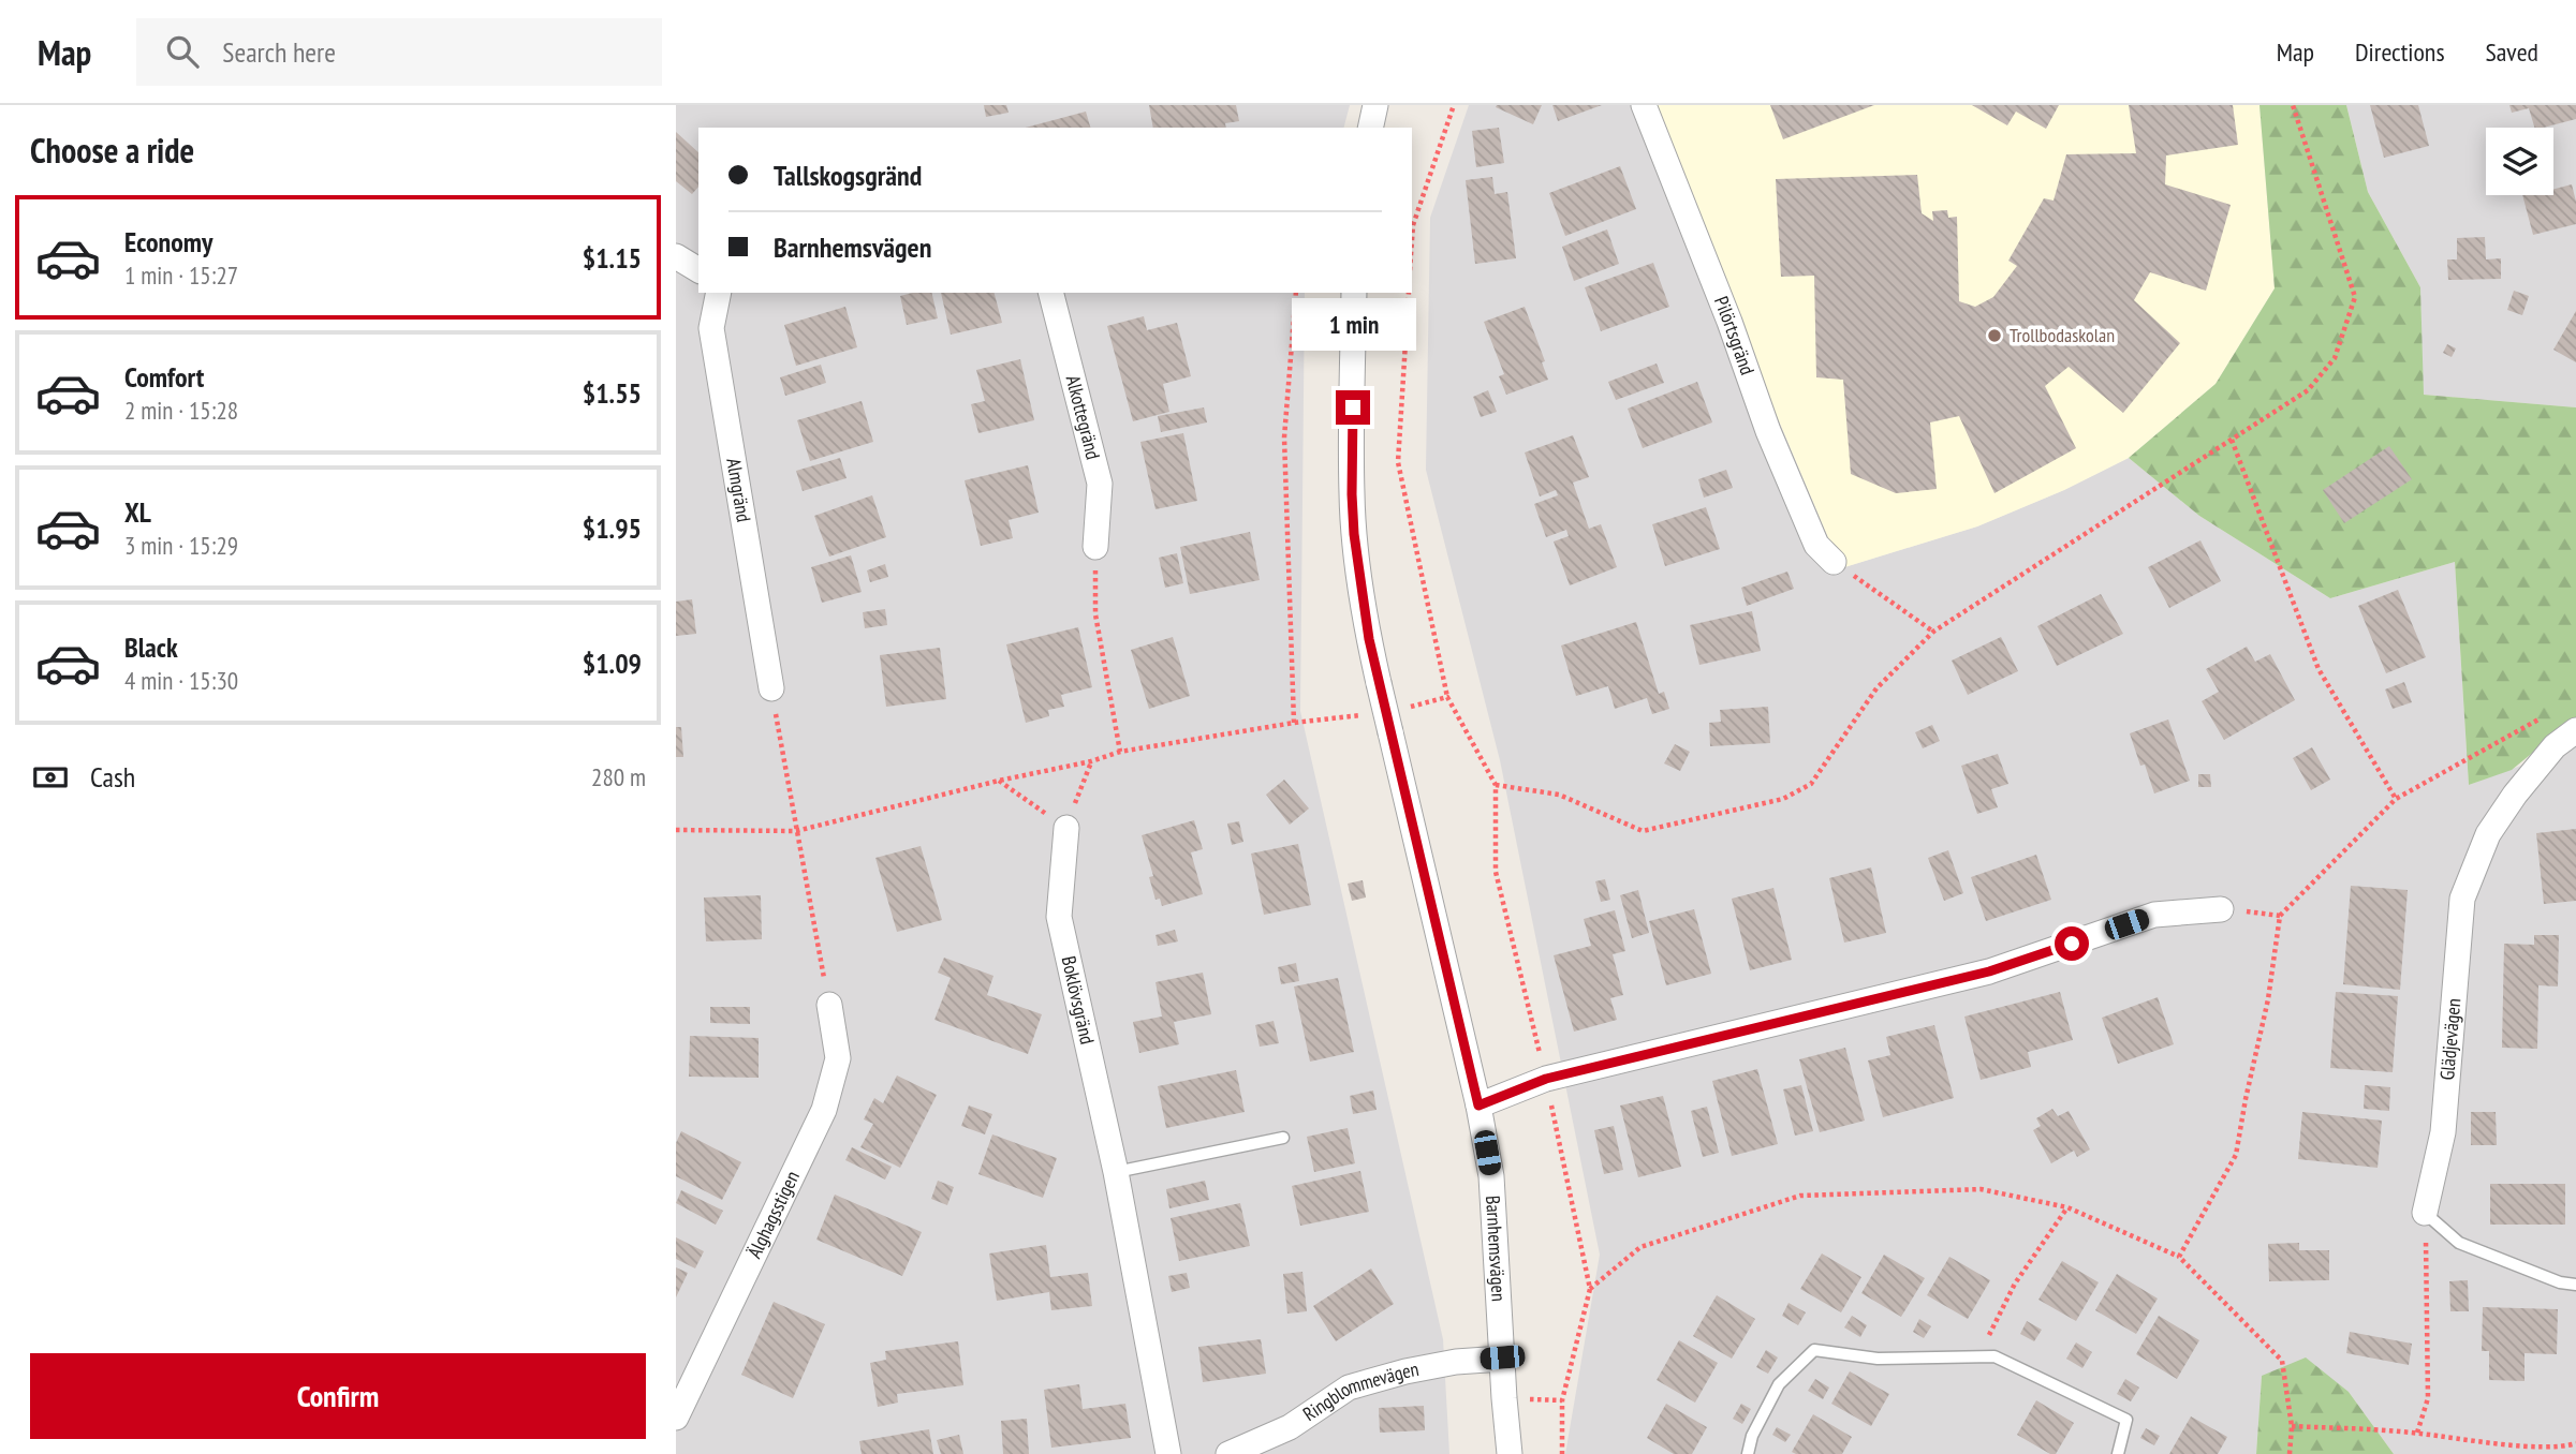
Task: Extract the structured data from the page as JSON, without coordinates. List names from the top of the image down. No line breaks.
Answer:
{"streets":{"street":["Pilörtsgränd","Alkottegränd","Almgränd","Boklövsgränd","Glädjevägen","Älghagsstigen","Barnhemsvägen","Ringblommevägen"]},"crossings":[["Barnhemsvägen","Ringblommevägen"]],"places":["Trollbodaskolan"],"page":{"header":"Map","search":"Search here","nav":["Map","Directions","Saved"],"heading":"Choose a ride","banner":["Tallskogsgränd","Barnhemsvägen"],"list":[{"name":"Economy","note":"1 min · 15:27","value":"$1.15"},{"name":"Comfort","note":"2 min · 15:28","value":"$1.55"},{"name":"XL","note":"3 min · 15:29","value":"$1.95"},{"name":"Black","note":"4 min · 15:30","value":"$1.09"}],"bubble":"1 min","pay":["Cash","280 m"],"buttons":"Confirm"}}
